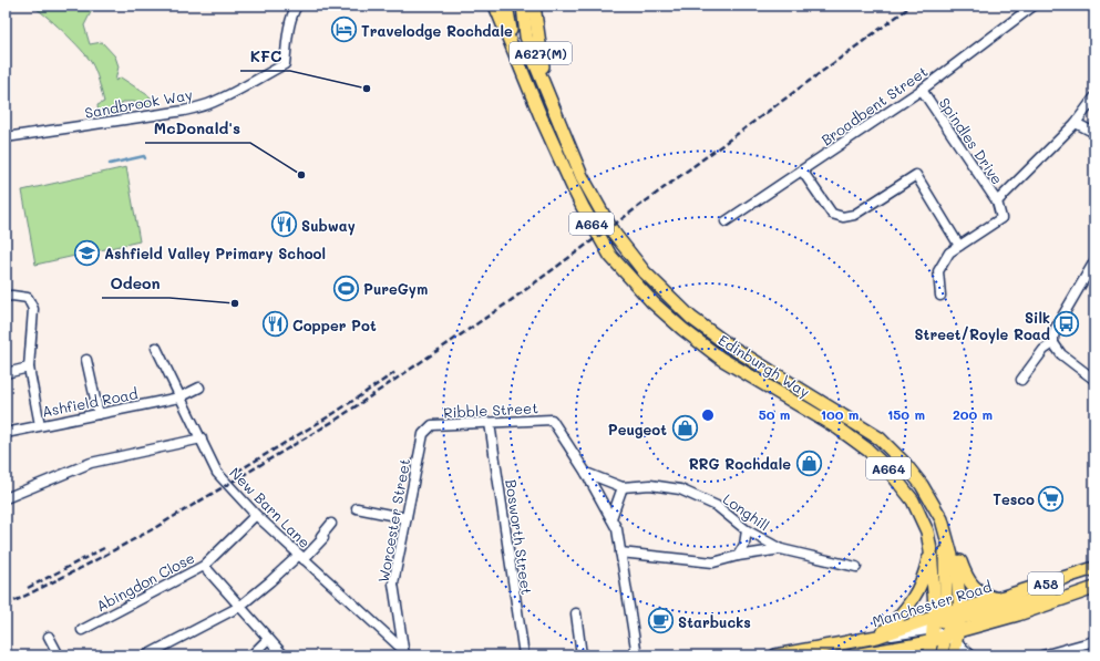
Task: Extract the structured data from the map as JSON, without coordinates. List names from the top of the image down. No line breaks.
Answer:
{"streets":{"highway":["A627(M)","A664","Edinburgh Way","A58","Manchester Road"],"street":["Sandbrook Way","Broadbent Street","Spindles Drive","Ashfield Road","Ribble Street","New Barn Lane","Longhill","Worcester Street","Bosworth Street","Abingdon Close"]},"crossings":[["A627(M)","Edinburgh Way"],["Broadbent Street","Spindles Drive"],["A664","Edinburgh Way"],["A664","Manchester Road"],["Edinburgh Way","Manchester Road"],["Ashfield Road","New Barn Lane"],["Ribble Street","Worcester Street"],["Ribble Street","Bosworth Street"],["New Barn Lane","Worcester Street"],["New Barn Lane","Abingdon Close"]],"places":{"hotel":["Travelodge Rochdale"],"other":["KFC","McDonald's","Odeon"],"restaurant":["Subway","Copper Pot"],"school or university":["Ashfield Valley Primary School"],"sports":["PureGym"],"bus stop":["Silk Street/Royle Road"],"shop":["Peugeot","RRG Rochdale"],"supermarket":["Tesco"],"cafe":["Starbucks"]},"rings":["50 m","100 m","150 m","200 m"]}
